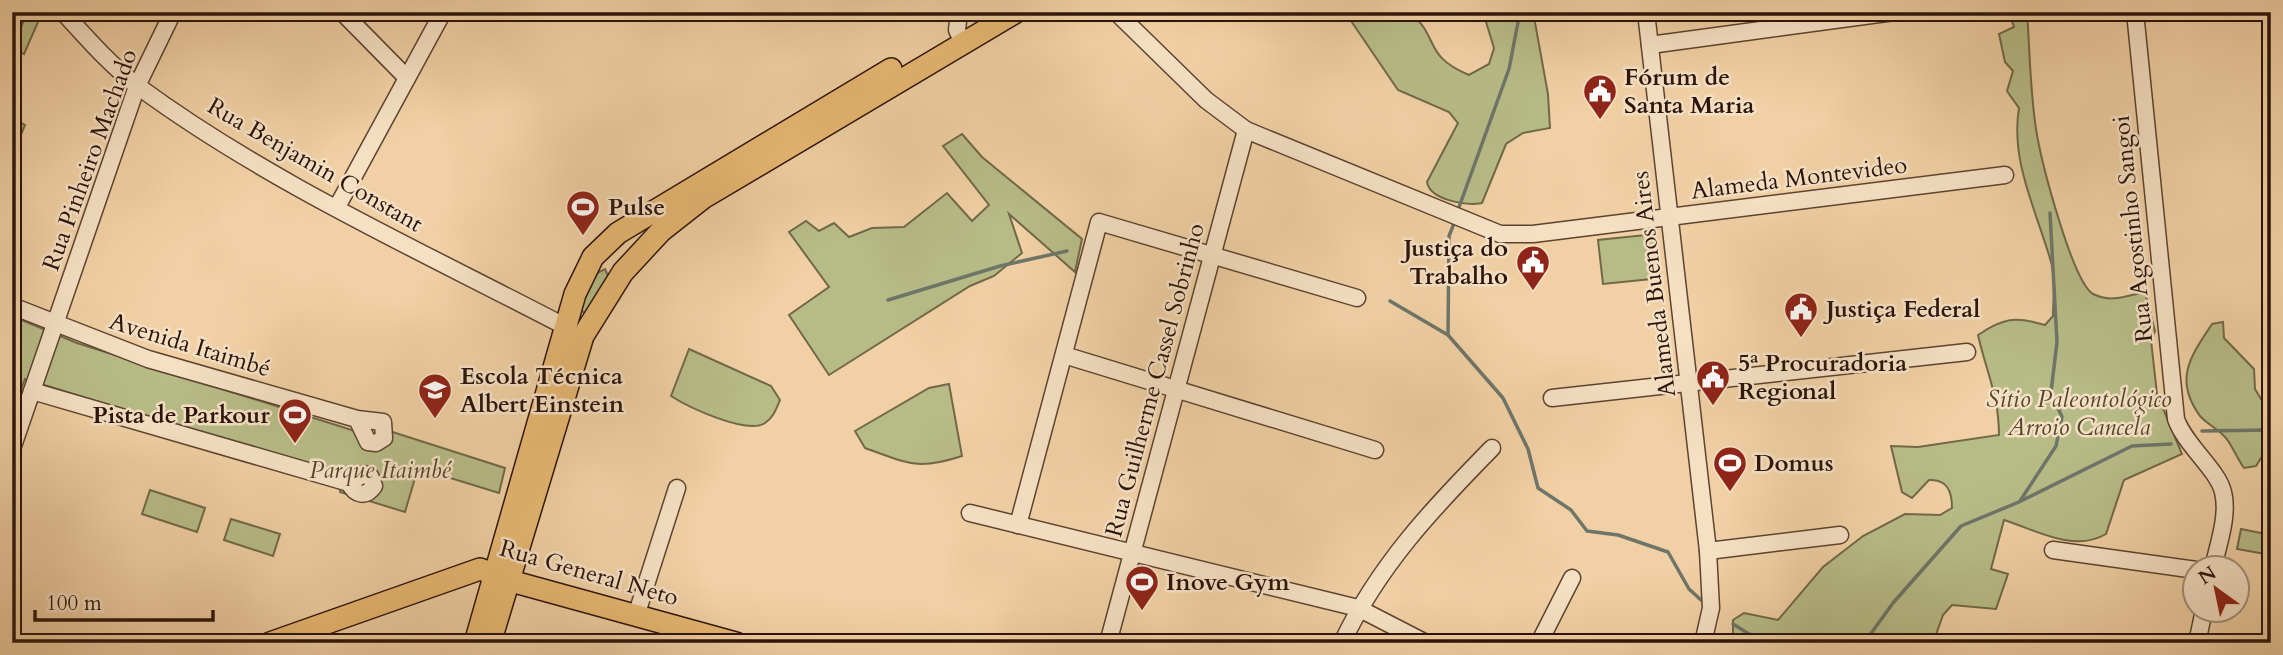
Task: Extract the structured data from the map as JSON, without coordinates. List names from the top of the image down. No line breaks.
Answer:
{"streets":{"main road":["Rua General Neto"],"street":["Rua Pinheiro Machado","Rua Benjamin Constant","Alameda Montevideo","Rua Agostinho Sangoi","Alameda Buenos Aires","Avenida Itaimbé","Rua Guilherme Cassel Sobrinho"]},"crossings":[["Rua Pinheiro Machado","Rua Benjamin Constant"],["Rua Pinheiro Machado","Avenida Itaimbé"],["Alameda Montevideo","Alameda Buenos Aires"],["Alameda Montevideo","Rua Guilherme Cassel Sobrinho"]],"parks":["Sítio Paleontológico Arroio Cancela","Parque Itaimbé"],"places":{"public building":["Fórum de Santa Maria","Justiça do Trabalho","Justiça Federal","5ª Procuradoria Regional"],"sports":["Pulse","Pista de Parkour","Domus","Inove Gym"],"school or university":["Escola Técnica Albert Einstein"]},"scale_bar":"100 m","north":"top left"}
